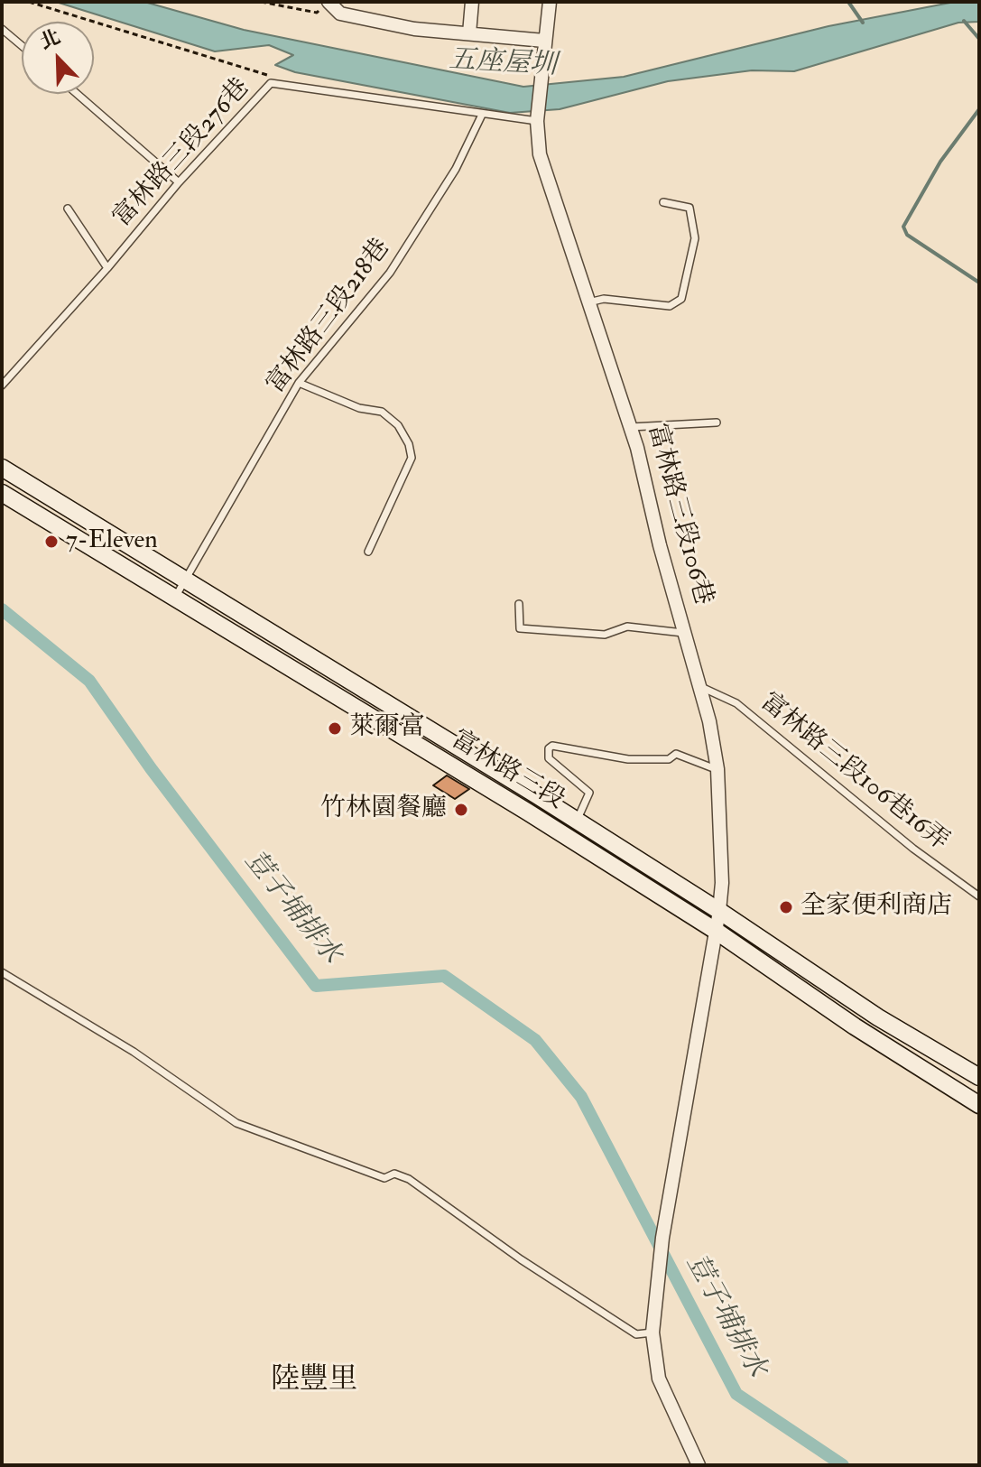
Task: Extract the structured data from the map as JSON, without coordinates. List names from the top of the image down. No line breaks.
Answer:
{"streets":{"main road":["富林路三段"],"street":["富林路三段106巷"],"lane":["富林路三段276巷","富林路三段218巷","富林路三段106巷16弄"]},"crossings":[["富林路三段276巷","富林路三段218巷"],["富林路三段276巷","富林路三段106巷"],["富林路三段218巷","富林路三段"],["富林路三段106巷","富林路三段"],["富林路三段106巷","富林路三段106巷16弄"]],"districts":["陸豐里"],"water":["五座屋圳","荳子埔排水"],"places":["7-Eleven","萊爾富","竹林園餐廳","全家便利商店"],"north":"top left"}
